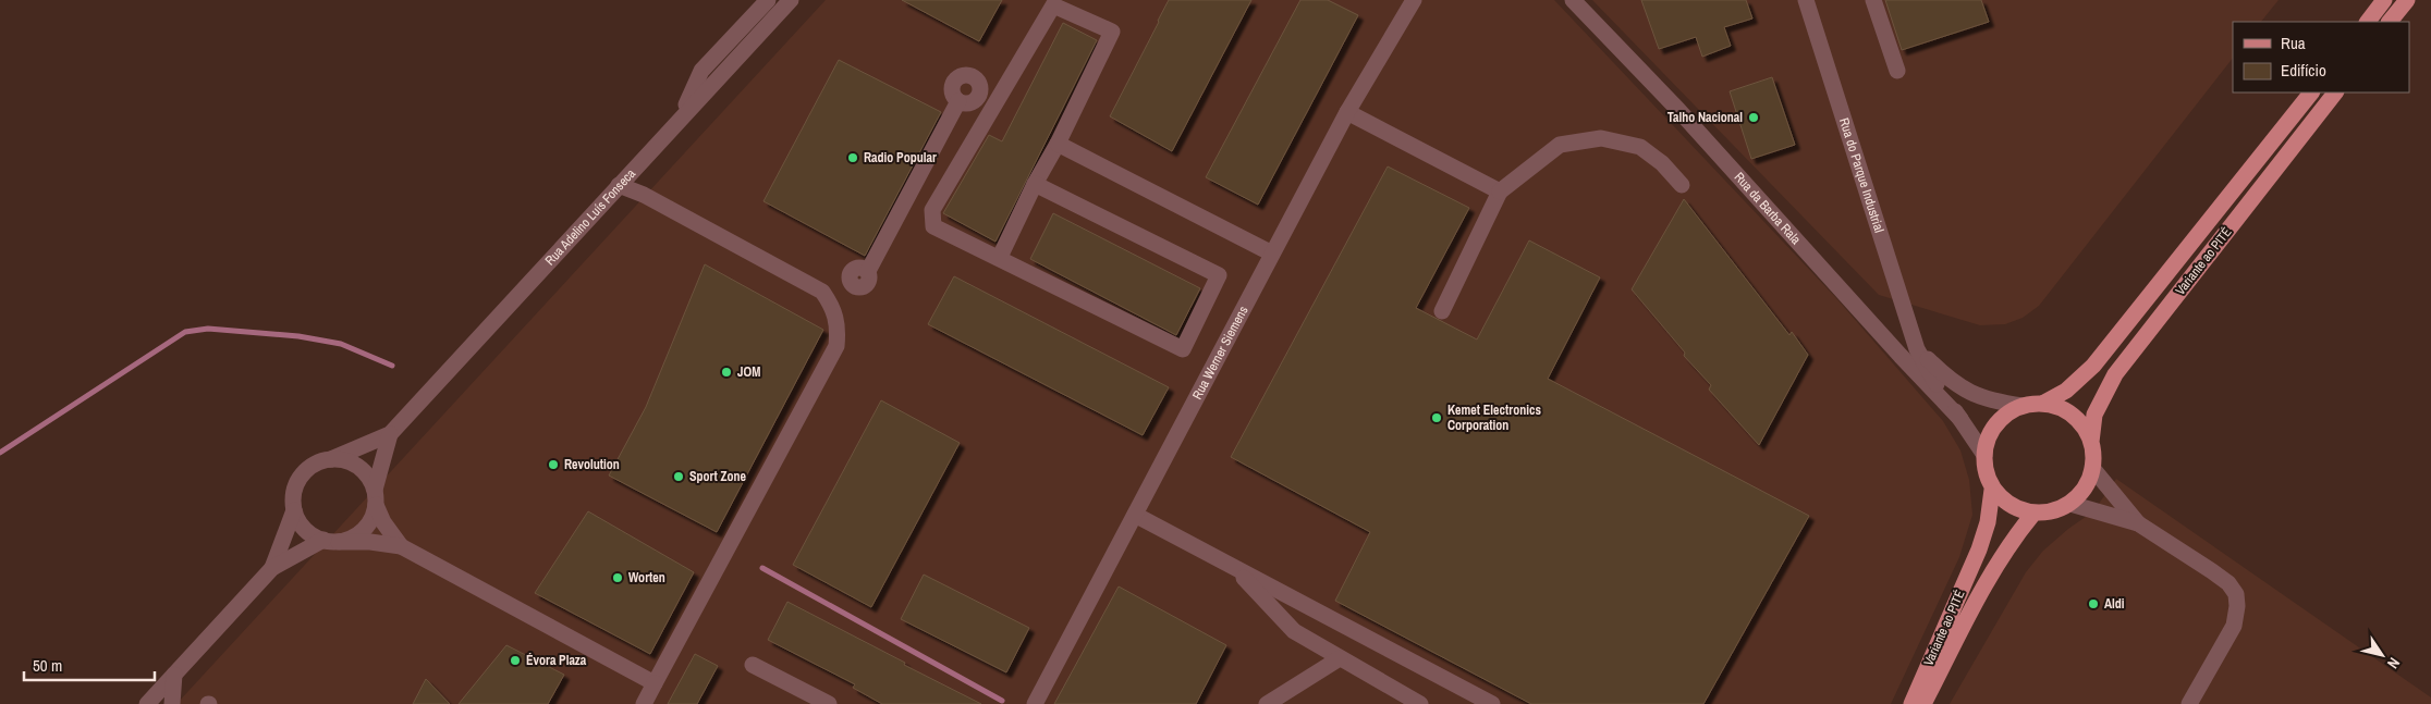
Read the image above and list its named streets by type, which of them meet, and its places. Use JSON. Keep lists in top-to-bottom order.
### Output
{
  "streets": {
    "main road": ["Variante ao PITÉ"],
    "street": [
      "Rua do Parque Industrial",
      "Rua da Barba Rala",
      "Rua Adelino Luís Fonseca",
      "Rua Werner Siemens"
    ]
  },
  "crossings": [
    ["Rua do Parque Industrial", "Rua da Barba Rala"],
    ["Rua da Barba Rala", "Variante ao PITÉ"]
  ],
  "places": [
    "Talho Nacional",
    "Radio Popular",
    "JOM",
    "Kemet Electronics Corporation",
    "Revolution",
    "Sport Zone",
    "Worten",
    "Aldi",
    "Évora Plaza"
  ],
  "legend": ["Rua", "Edifício"],
  "scale_bar": "50 m",
  "north": "bottom right"
}
